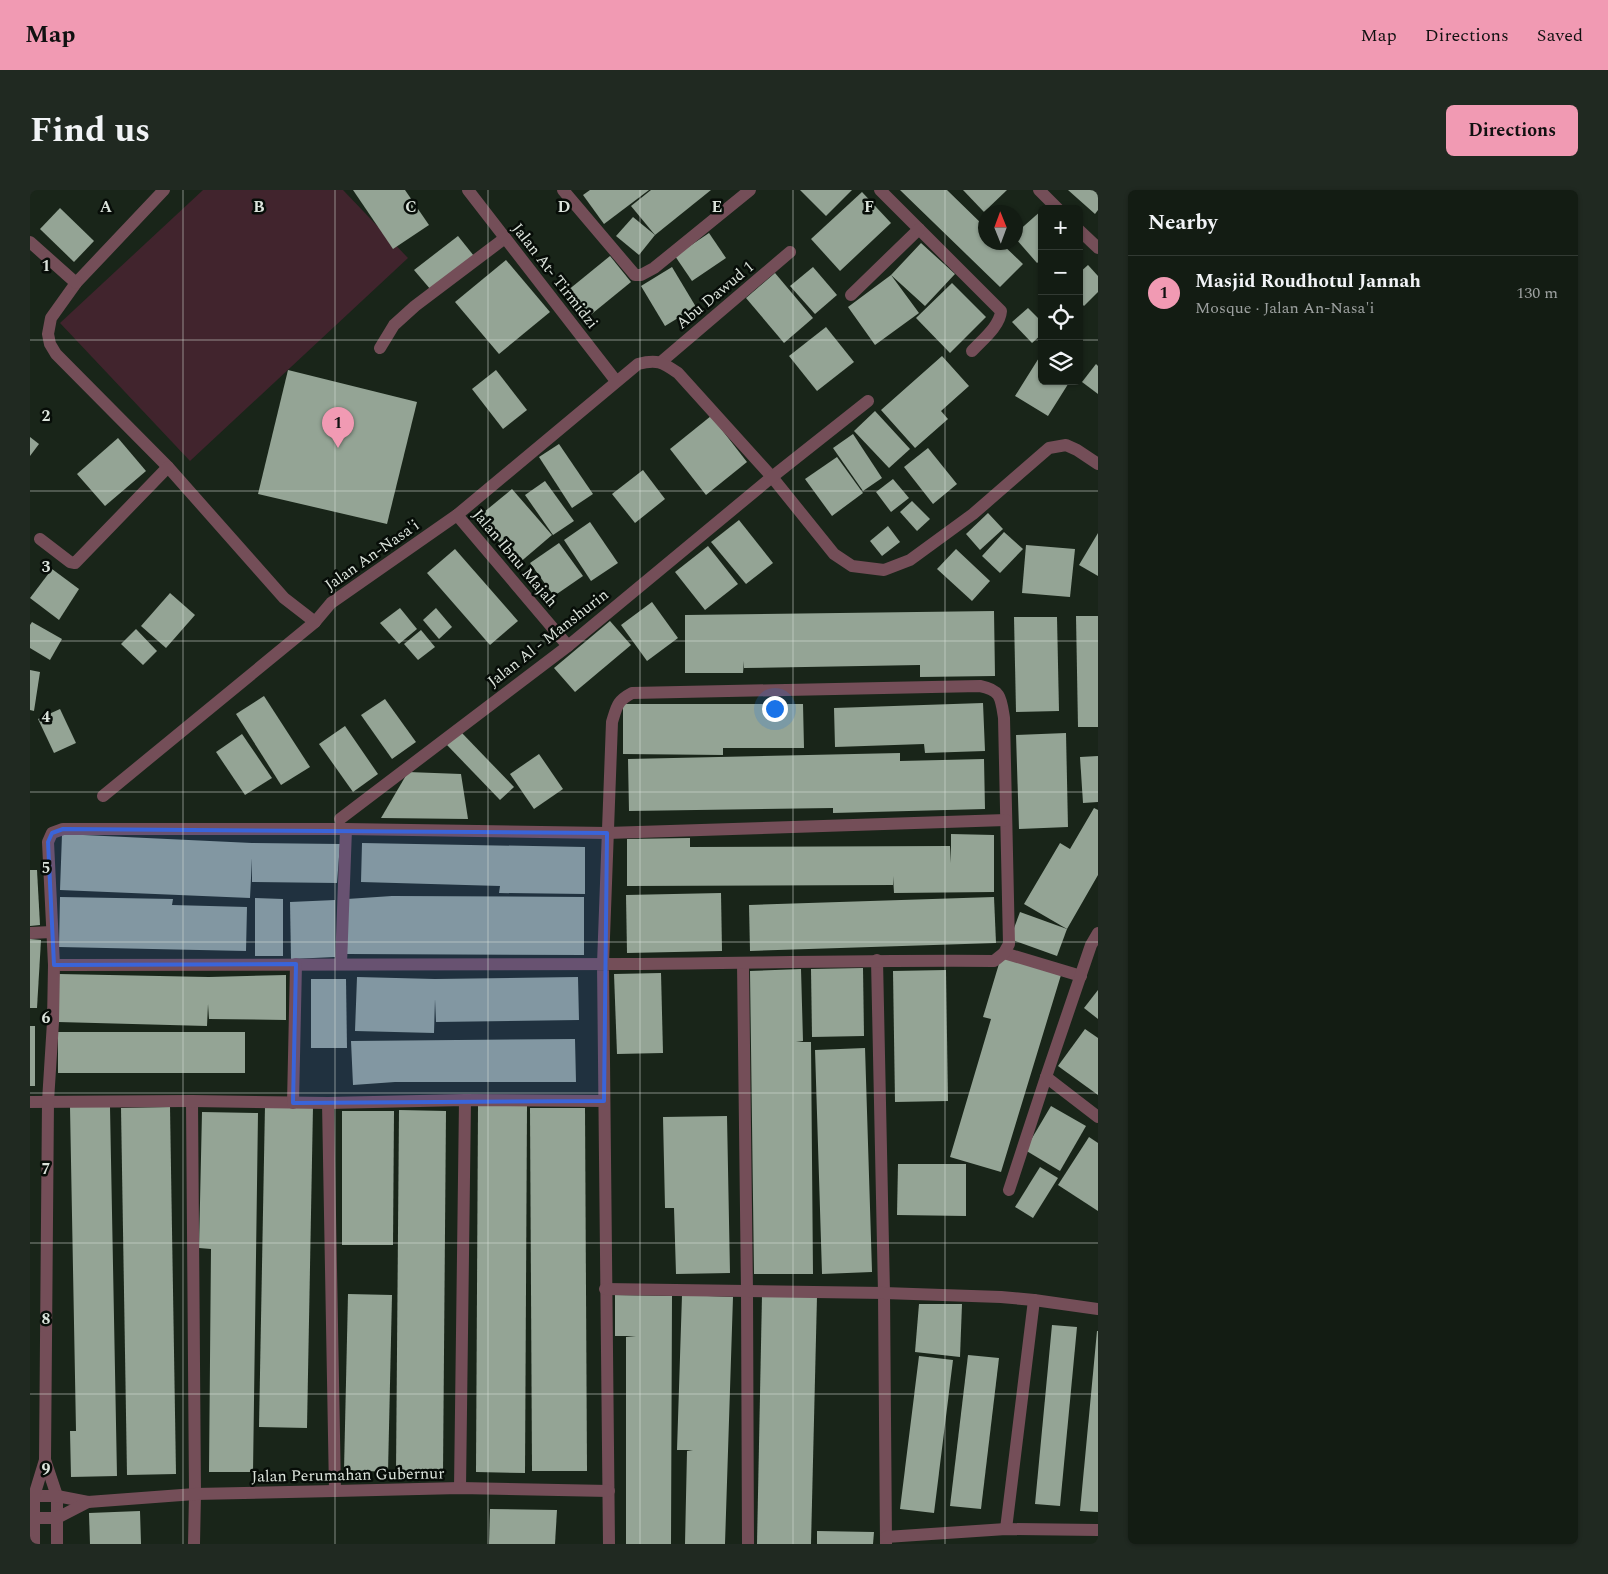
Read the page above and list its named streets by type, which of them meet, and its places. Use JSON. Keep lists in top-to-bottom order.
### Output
{
  "streets": {
    "street": [
      "Jalan At- Tirmidzi",
      "Abu Dawud 1",
      "Jalan An-Nasa'i",
      "Jalan Ibnu Majah",
      "Jalan Al - Manshurin",
      "Jalan Perumahan Gubernur"
    ]
  },
  "crossings": [
    ["Jalan At- Tirmidzi", "Jalan An-Nasa'i"],
    ["Abu Dawud 1", "Jalan An-Nasa'i"],
    ["Jalan An-Nasa'i", "Jalan Ibnu Majah"],
    ["Jalan Ibnu Majah", "Jalan Al - Manshurin"]
  ],
  "north": "top",
  "page": {
    "header": "Map",
    "nav": ["Map", "Directions", "Saved"],
    "title": "Find us",
    "buttons": "Directions",
    "heading": "Nearby",
    "map_buttons": ["+", "−"],
    "list": [
      {
        "mark": "1",
        "name": "Masjid Roudhotul Jannah",
        "note": "Mosque · Jalan An-Nasa'i",
        "value": "130 m"
      }
    ],
    "pins": "1"
  },
  "grid": {
    "columns": [
      "A",
      "B",
      "C",
      "D",
      "E",
      "F"
    ],
    "rows": [
      "1",
      "2",
      "3",
      "4",
      "5",
      "6",
      "7",
      "8",
      "9"
    ]
  }
}
